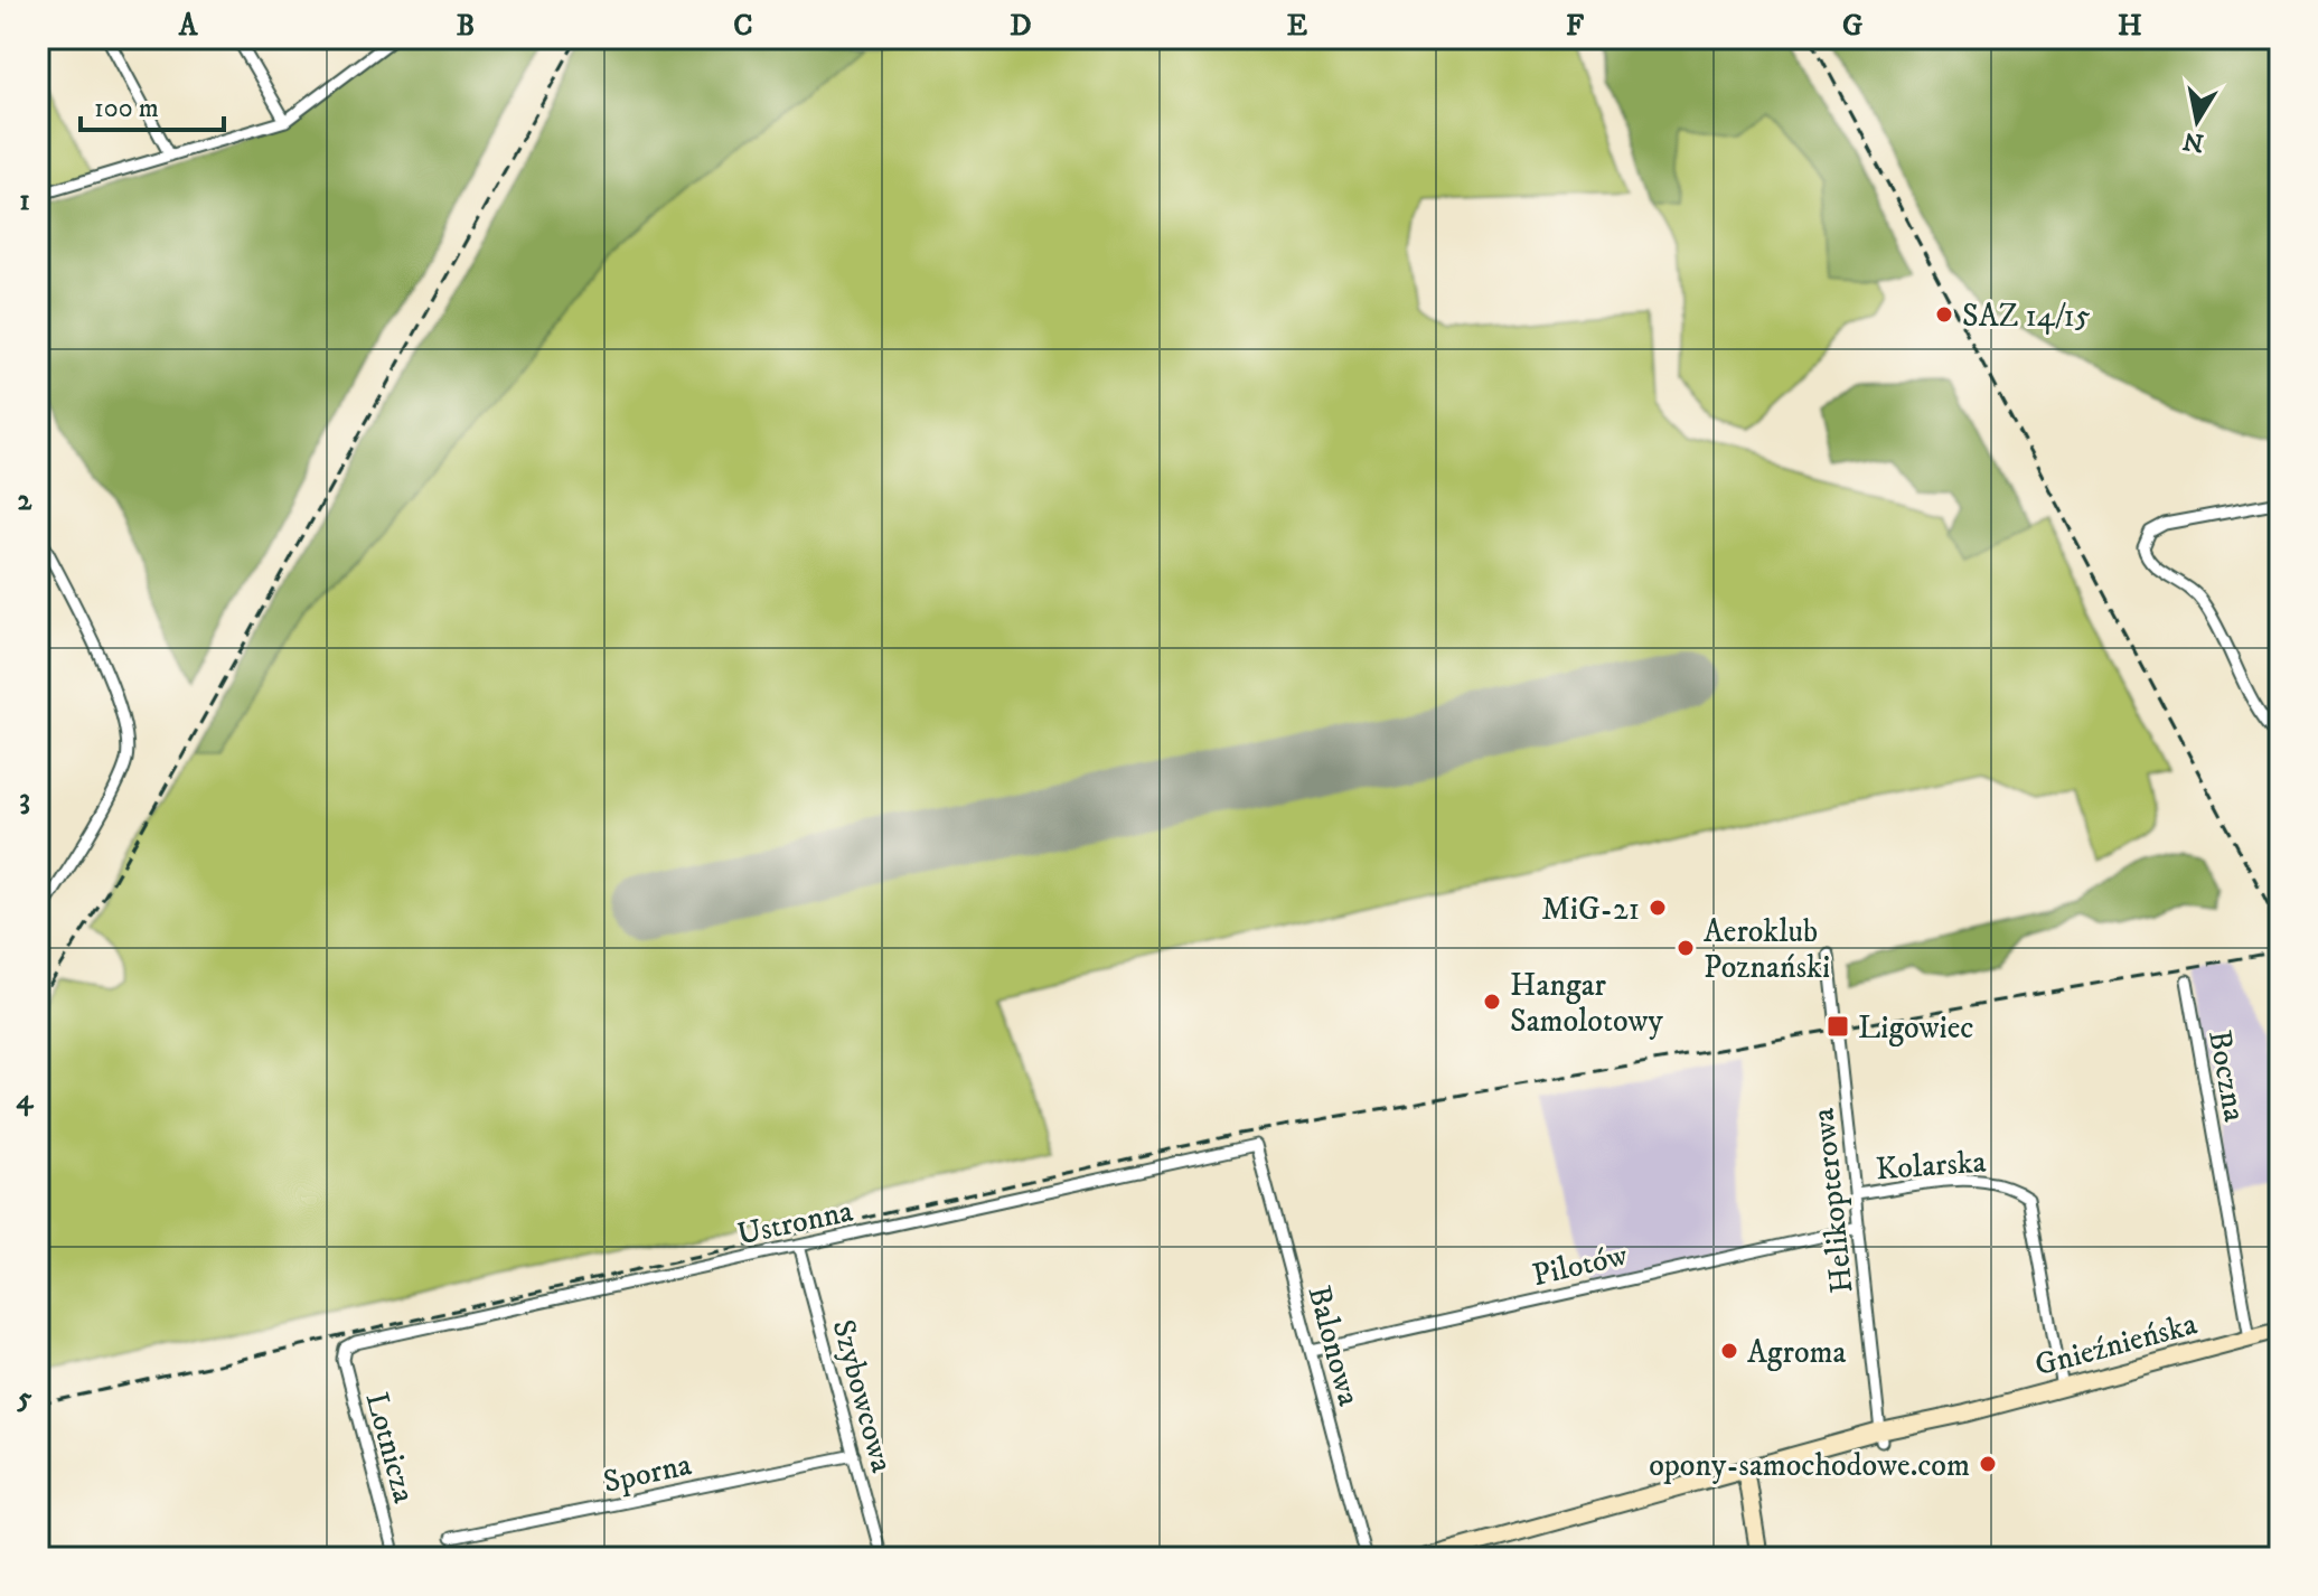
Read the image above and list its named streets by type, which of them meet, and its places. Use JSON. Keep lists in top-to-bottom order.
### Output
{
  "streets": {
    "main road": ["Gnieźnieńska"],
    "street": [
      "Boczna",
      "Kolarska",
      "Helikopterowa",
      "Ustronna",
      "Pilotów",
      "Balonowa",
      "Szybowcowa",
      "Lotnicza",
      "Sporna"
    ]
  },
  "crossings": [
    ["Boczna", "Gnieźnieńska"],
    ["Kolarska", "Helikopterowa"],
    ["Kolarska", "Gnieźnieńska"],
    ["Helikopterowa", "Pilotów"],
    ["Helikopterowa", "Gnieźnieńska"],
    ["Ustronna", "Balonowa"],
    ["Ustronna", "Szybowcowa"],
    ["Ustronna", "Lotnicza"],
    ["Pilotów", "Balonowa"],
    ["Szybowcowa", "Sporna"]
  ],
  "places": {
    "other": [
      "SAZ 14/15",
      "MiG-21",
      "Aeroklub Poznański",
      "Hangar Samolotowy",
      "Agroma",
      "opony-samochodowe.com"
    ],
    "transit": ["Ligowiec"]
  },
  "scale_bar": "100 m",
  "north": "bottom",
  "grid": {
    "columns": [
      "A",
      "B",
      "C",
      "D",
      "E",
      "F",
      "G",
      "H"
    ],
    "rows": [
      "1",
      "2",
      "3",
      "4",
      "5"
    ]
  }
}
